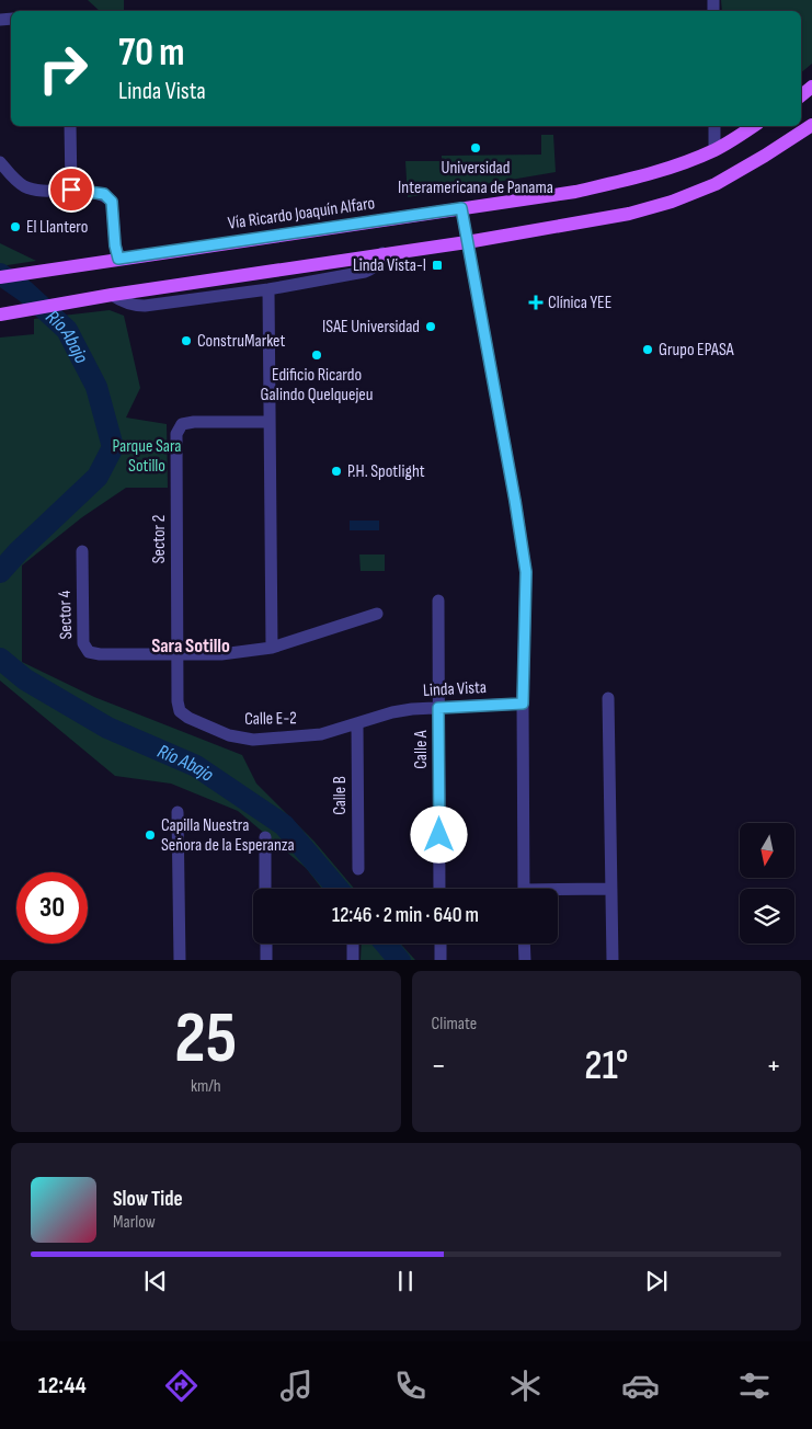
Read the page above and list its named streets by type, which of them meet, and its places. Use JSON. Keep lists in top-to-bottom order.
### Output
{
  "streets": {
    "main road": ["Vía Ricardo Joaquín Alfaro"],
    "street": [
      "Sector 2",
      "Sector 4",
      "Linda Vista",
      "Calle E-2",
      "Calle A",
      "Calle B"
    ]
  },
  "crossings": [
    ["Sector 2", "Sector 4"],
    ["Sector 2", "Calle E-2"],
    ["Sector 4", "Calle E-2"],
    ["Linda Vista", "Calle E-2"],
    ["Linda Vista", "Calle A"],
    ["Linda Vista", "Calle B"],
    ["Calle E-2", "Calle B"]
  ],
  "districts": ["Sara Sotillo"],
  "water": ["Río Abajo"],
  "parks": ["Parque Sara Sotillo"],
  "places": {
    "other": [
      "Universidad Interamericana de Panama",
      "El Llantero",
      "ISAE Universidad",
      "ConstruMarket",
      "Grupo EPASA",
      "Edificio Ricardo Galindo Quelquejeu",
      "P.H. Spotlight",
      "Capilla Nuestra Señora de la Esperanza"
    ],
    "transit": ["Linda Vista-I"],
    "health": ["Clínica YEE"]
  },
  "north": "bottom",
  "page": {
    "turn": ["70 m", "Linda Vista"],
    "limit": "30",
    "trip": "12:46 · 2 min · 640 m",
    "tile": [
      ["25", "km/h"],
      "Climate"
    ],
    "heat": ["−", "21°", "+"],
    "song": ["Slow Tide", "Marlow"],
    "tabs": "12:44"
  }
}
